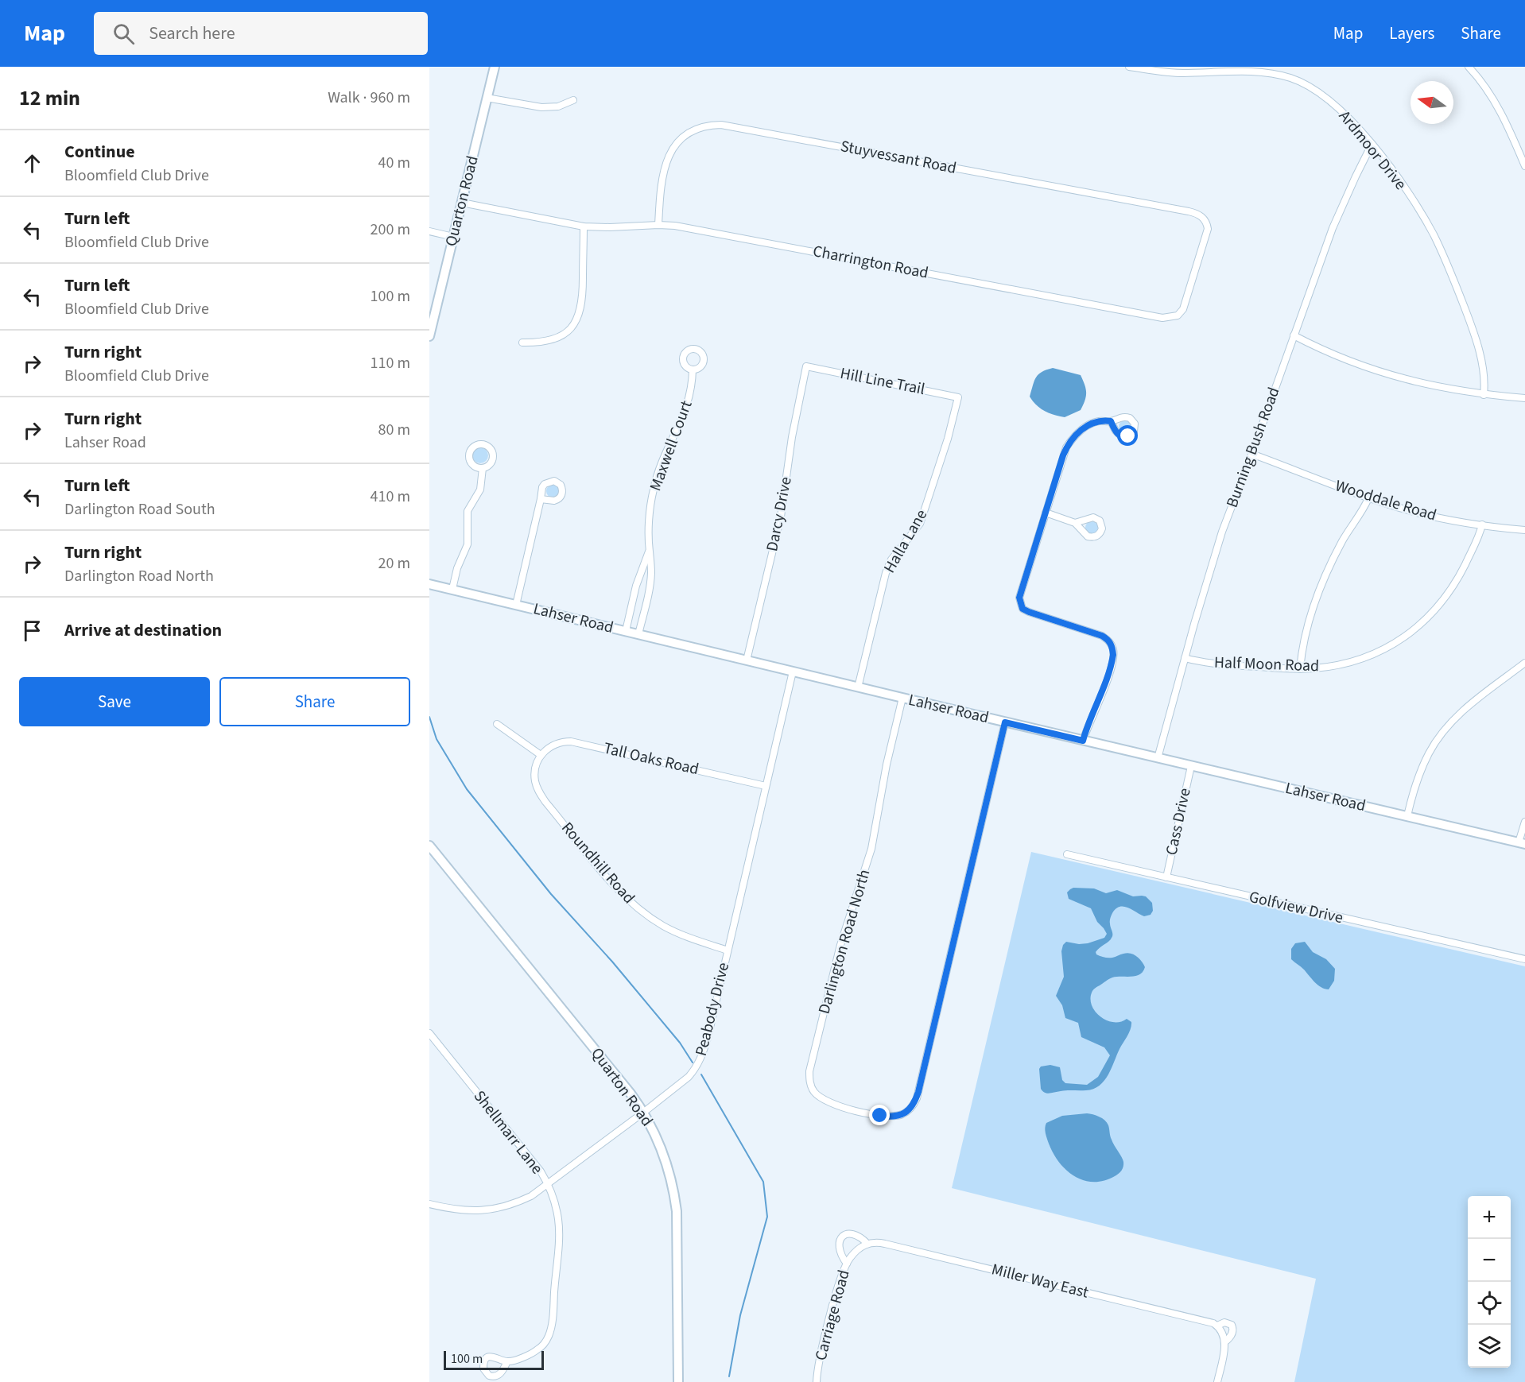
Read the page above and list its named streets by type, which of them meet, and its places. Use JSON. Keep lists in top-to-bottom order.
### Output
{
  "streets": {
    "street": [
      "Ardmoor Drive",
      "Stuyvessant Road",
      "Quarton Road",
      "Charrington Road",
      "Hill Line Trail",
      "Maxwell Court",
      "Burning Bush Road",
      "Wooddale Road",
      "Darcy Drive",
      "Halla Lane",
      "Lahser Road",
      "Half Moon Road",
      "Tall Oaks Road",
      "Cass Drive",
      "Roundhill Road",
      "Golfview Drive",
      "Darlington Road North",
      "Peabody Drive",
      "Shellmarr Lane",
      "Miller Way East",
      "Carriage Road"
    ]
  },
  "crossings": [
    ["Ardmoor Drive", "Burning Bush Road"],
    ["Stuyvessant Road", "Charrington Road"],
    ["Quarton Road", "Charrington Road"],
    ["Quarton Road", "Peabody Drive"],
    ["Hill Line Trail", "Darcy Drive"],
    ["Hill Line Trail", "Halla Lane"],
    ["Maxwell Court", "Lahser Road"],
    ["Burning Bush Road", "Wooddale Road"],
    ["Burning Bush Road", "Lahser Road"],
    ["Burning Bush Road", "Half Moon Road"],
    ["Wooddale Road", "Half Moon Road"],
    ["Darcy Drive", "Lahser Road"],
    ["Halla Lane", "Lahser Road"],
    ["Lahser Road", "Cass Drive"],
    ["Lahser Road", "Darlington Road North"],
    ["Lahser Road", "Peabody Drive"],
    ["Tall Oaks Road", "Roundhill Road"],
    ["Tall Oaks Road", "Peabody Drive"],
    ["Cass Drive", "Golfview Drive"],
    ["Roundhill Road", "Peabody Drive"],
    ["Peabody Drive", "Shellmarr Lane"],
    ["Miller Way East", "Carriage Road"]
  ],
  "scale_bar": "100 m",
  "north": "left",
  "page": {
    "header": "Map",
    "search": "Search here",
    "nav": ["Map", "Layers", "Share"],
    "heading": ["12 min", "Walk · 960 m"],
    "list": [
      ["Continue", "Bloomfield Club Drive", "40 m"],
      ["Turn left", "Bloomfield Club Drive", "200 m"],
      ["Turn left", "Bloomfield Club Drive", "100 m"],
      ["Turn right", "Bloomfield Club Drive", "110 m"],
      ["Turn right", "Lahser Road", "80 m"],
      ["Turn left", "Darlington Road South", "410 m"],
      ["Turn right", "Darlington Road North", "20 m"],
      "Arrive at destination"
    ],
    "buttons": ["Save", "Share"],
    "map_buttons": ["+", "−"],
    "scale": "100 m"
  }
}
